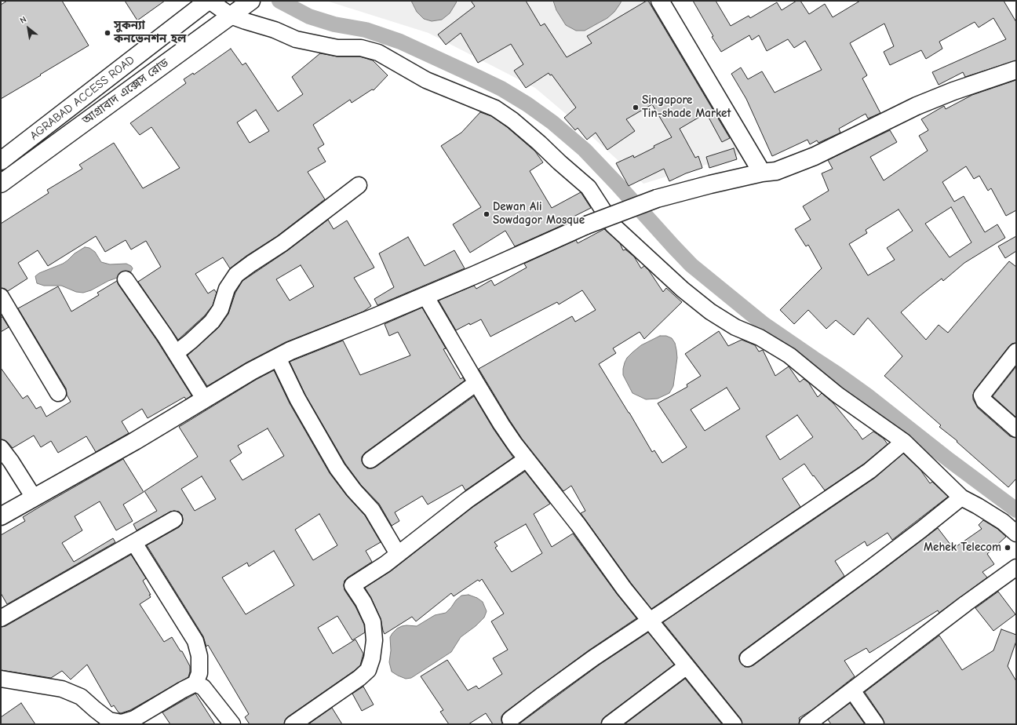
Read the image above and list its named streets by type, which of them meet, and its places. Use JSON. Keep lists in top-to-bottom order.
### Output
{
  "streets": {
    "street": ["আগ্রাবাদ এক্সেস রোড", "AGRABAD ACCESS ROAD"]
  },
  "places": [
    "সুকন্যা কনভেনশন হল",
    "Singapore Tin-shade Market",
    "Dewan Ali Sowdagor Mosque",
    "Mehek Telecom"
  ],
  "north": "top left"
}
